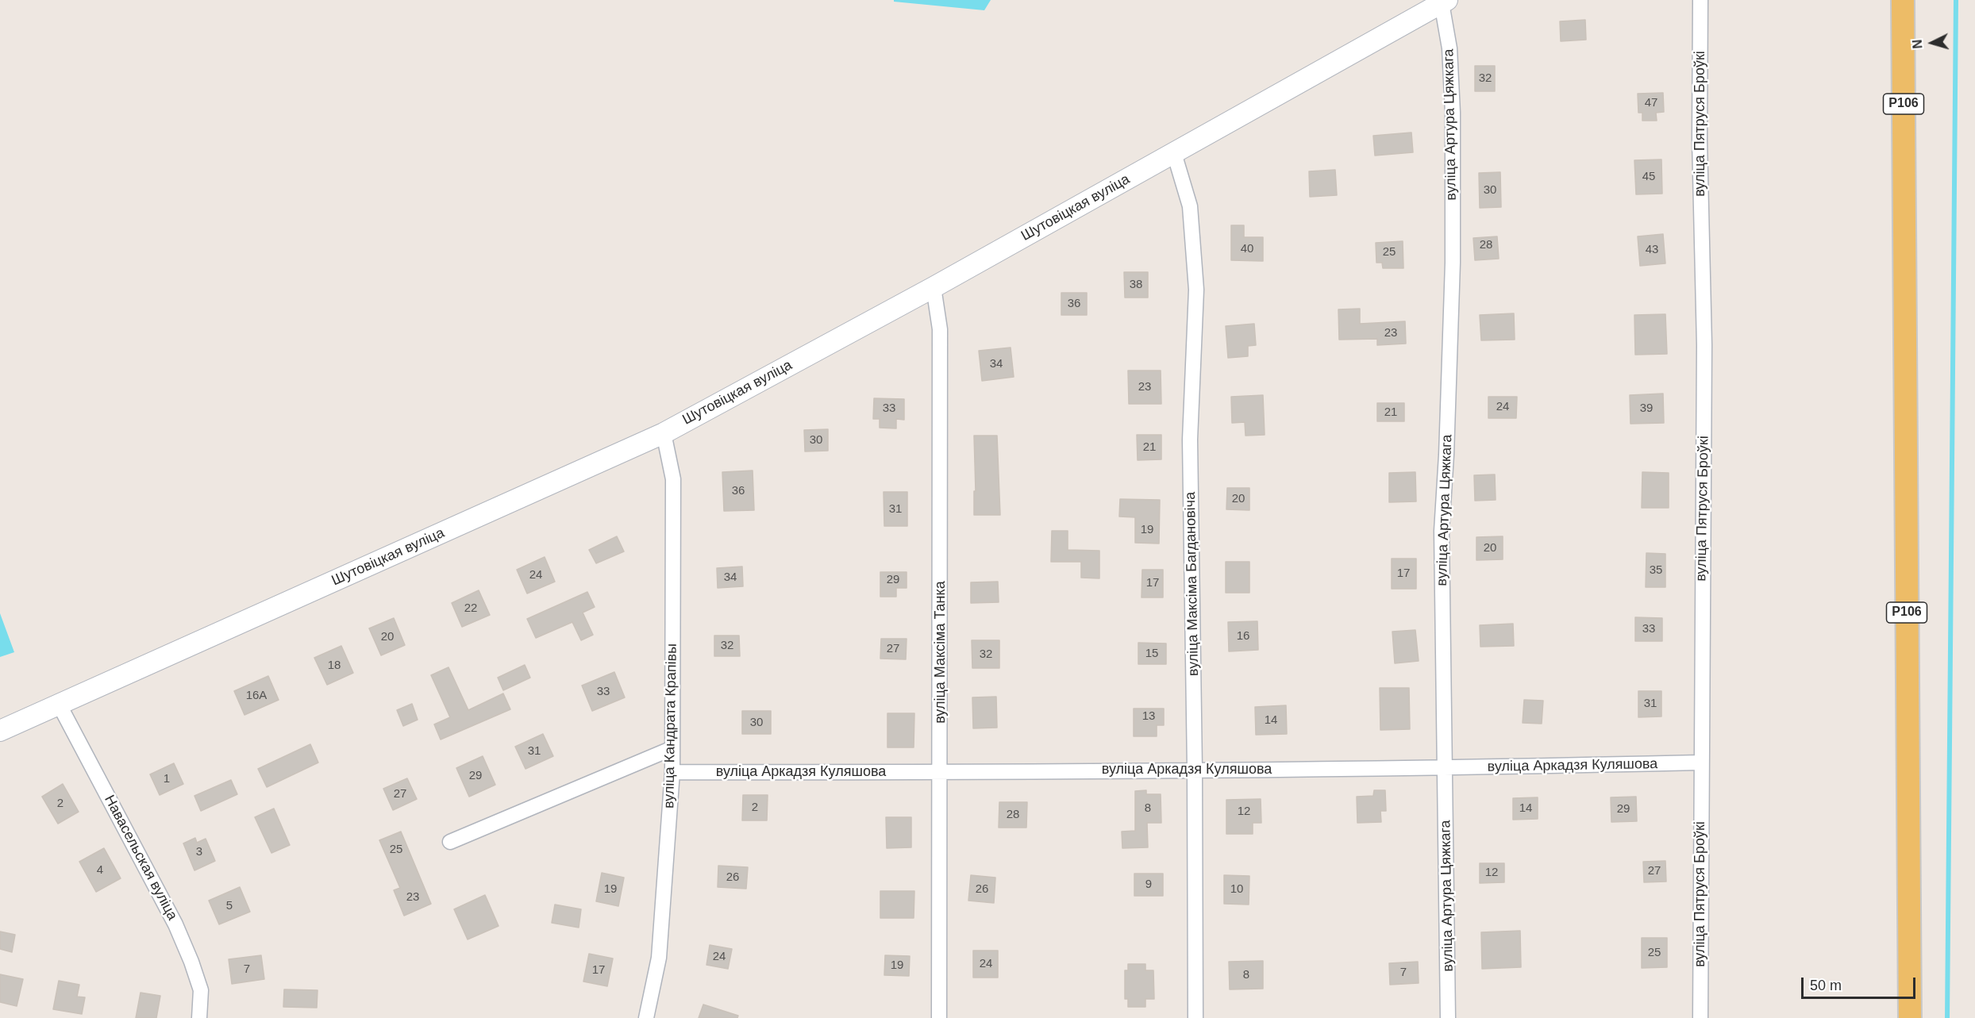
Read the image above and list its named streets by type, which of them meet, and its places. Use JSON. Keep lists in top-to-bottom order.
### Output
{
  "streets": {
    "main road": ["Р106", "Шутовіцкая вуліца"],
    "street": [
      "вуліца Пятруся Броўкі",
      "вуліца Артура Цяжкага",
      "вуліца Максіма Багдановіча",
      "вуліца Максіма Танка",
      "вуліца Кандрата Крапівы",
      "вуліца Аркадзя Куляшова",
      "Навасельская вуліца"
    ]
  },
  "crossings": [
    ["вуліца Пятруся Броўкі", "вуліца Аркадзя Куляшова"],
    ["вуліца Артура Цяжкага", "Шутовіцкая вуліца"],
    ["вуліца Артура Цяжкага", "вуліца Аркадзя Куляшова"],
    ["Шутовіцкая вуліца", "вуліца Максіма Багдановіча"],
    ["Шутовіцкая вуліца", "вуліца Максіма Танка"],
    ["Шутовіцкая вуліца", "вуліца Кандрата Крапівы"],
    ["Шутовіцкая вуліца", "Навасельская вуліца"],
    ["вуліца Максіма Багдановіча", "вуліца Аркадзя Куляшова"],
    ["вуліца Максіма Танка", "вуліца Аркадзя Куляшова"],
    ["вуліца Кандрата Крапівы", "вуліца Аркадзя Куляшова"]
  ],
  "house_numbers": [
    "32",
    "47",
    "45",
    "30",
    "28",
    "40",
    "43",
    "25",
    "38",
    "36",
    "23",
    "34",
    "23",
    "24",
    "33",
    "39",
    "21",
    "30",
    "21",
    "36",
    "20",
    "31",
    "19",
    "20",
    "35",
    "17",
    "24",
    "34",
    "29",
    "17",
    "22",
    "33",
    "16",
    "20",
    "32",
    "27",
    "15",
    "32",
    "18",
    "33",
    "16А",
    "31",
    "13",
    "14",
    "30",
    "31",
    "29",
    "1",
    "27",
    "2",
    "2",
    "8",
    "14",
    "29",
    "12",
    "28",
    "25",
    "3",
    "4",
    "27",
    "12",
    "26",
    "9",
    "19",
    "26",
    "10",
    "23",
    "5",
    "25",
    "24",
    "24",
    "19",
    "7",
    "17",
    "7",
    "8"
  ],
  "scale_bar": "50 m",
  "north": "left"
}
